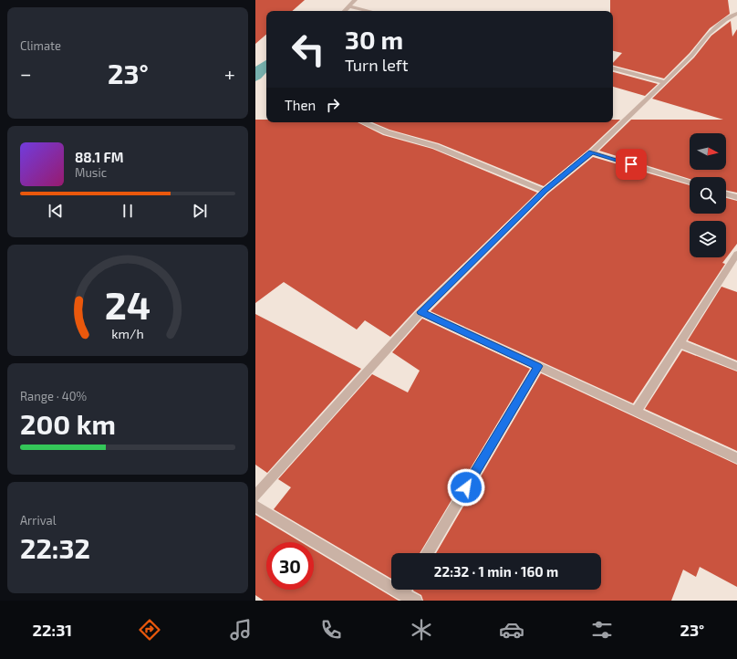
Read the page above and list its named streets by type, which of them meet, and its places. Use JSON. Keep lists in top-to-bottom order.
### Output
{
  "north": "right",
  "page": {
    "tile": [
      "Climate",
      ["Range · 40%", "200 km"],
      ["Arrival", "22:32"]
    ],
    "turn": ["30 m", "Turn left"],
    "heat": ["−", "23°", "+"],
    "then": "Then",
    "song": ["88.1 FM", "Music"],
    "limit": "30",
    "trip": "22:32 · 1 min · 160 m",
    "tabs": ["22:31", "23°"],
    "gauge": ["24", "km/h"]
  }
}
